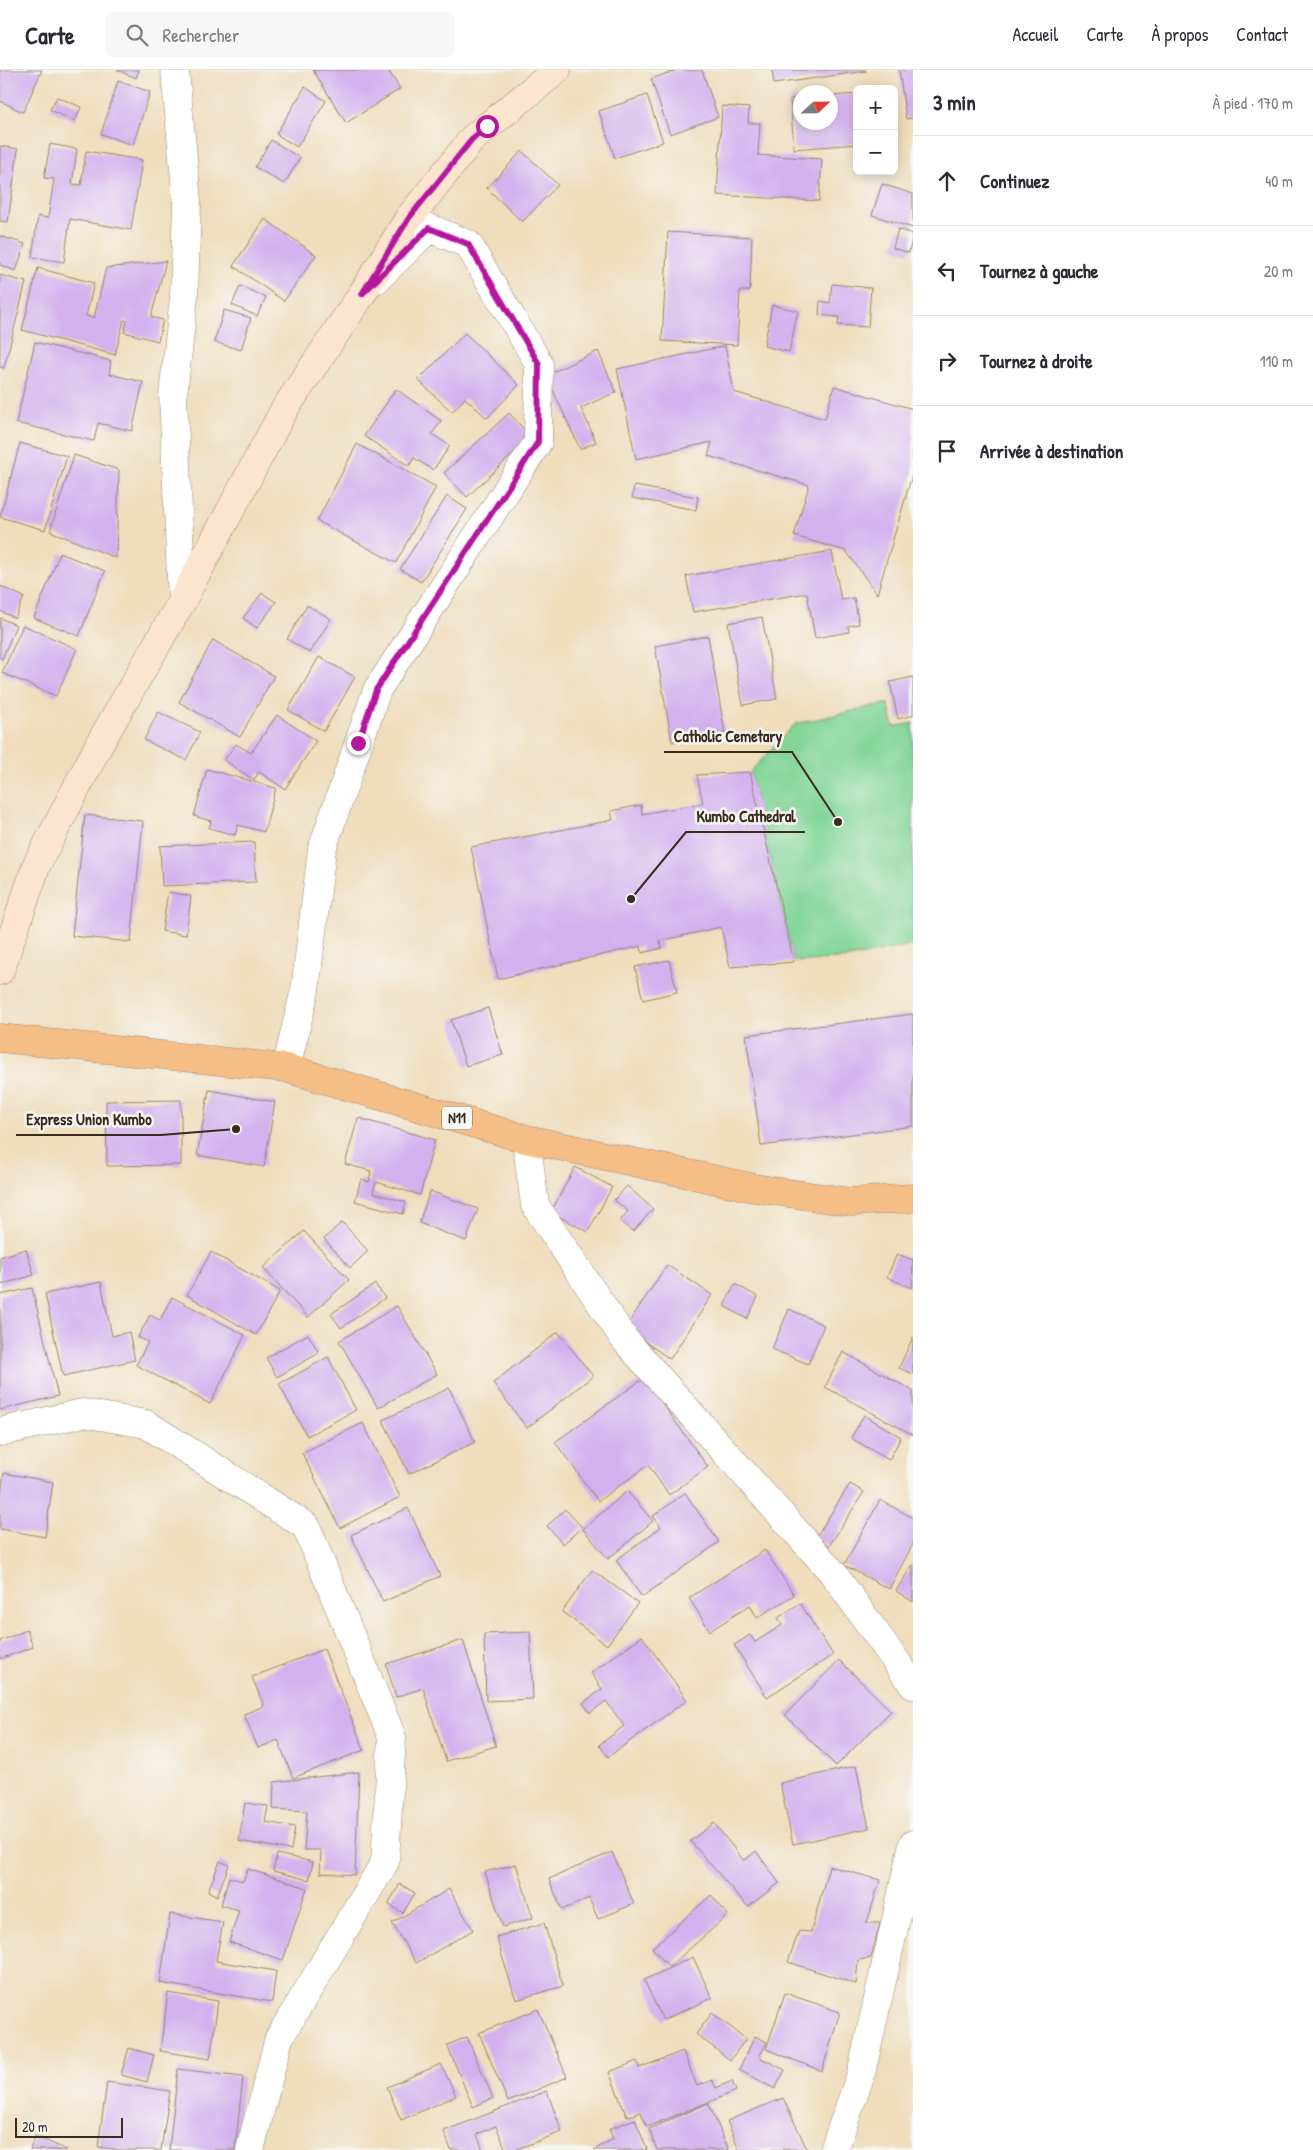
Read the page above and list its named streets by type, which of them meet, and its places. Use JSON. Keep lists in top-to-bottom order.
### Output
{
  "streets": {
    "highway": ["N11"]
  },
  "places": ["Catholic Cemetary", "Kumbo Cathedral", "Express Union Kumbo"],
  "scale_bar": "20 m",
  "north": "right",
  "page": {
    "header": "Carte",
    "search": "Rechercher",
    "nav": [
      "Accueil",
      "Carte",
      "À propos",
      "Contact"
    ],
    "heading": ["3 min", "À pied · 170 m"],
    "map_buttons": ["+", "−"],
    "list": [
      ["Continuez", "40 m"],
      ["Tournez à gauche", "20 m"],
      ["Tournez à droite", "110 m"],
      "Arrivée à destination"
    ],
    "scale": "20 m"
  }
}
